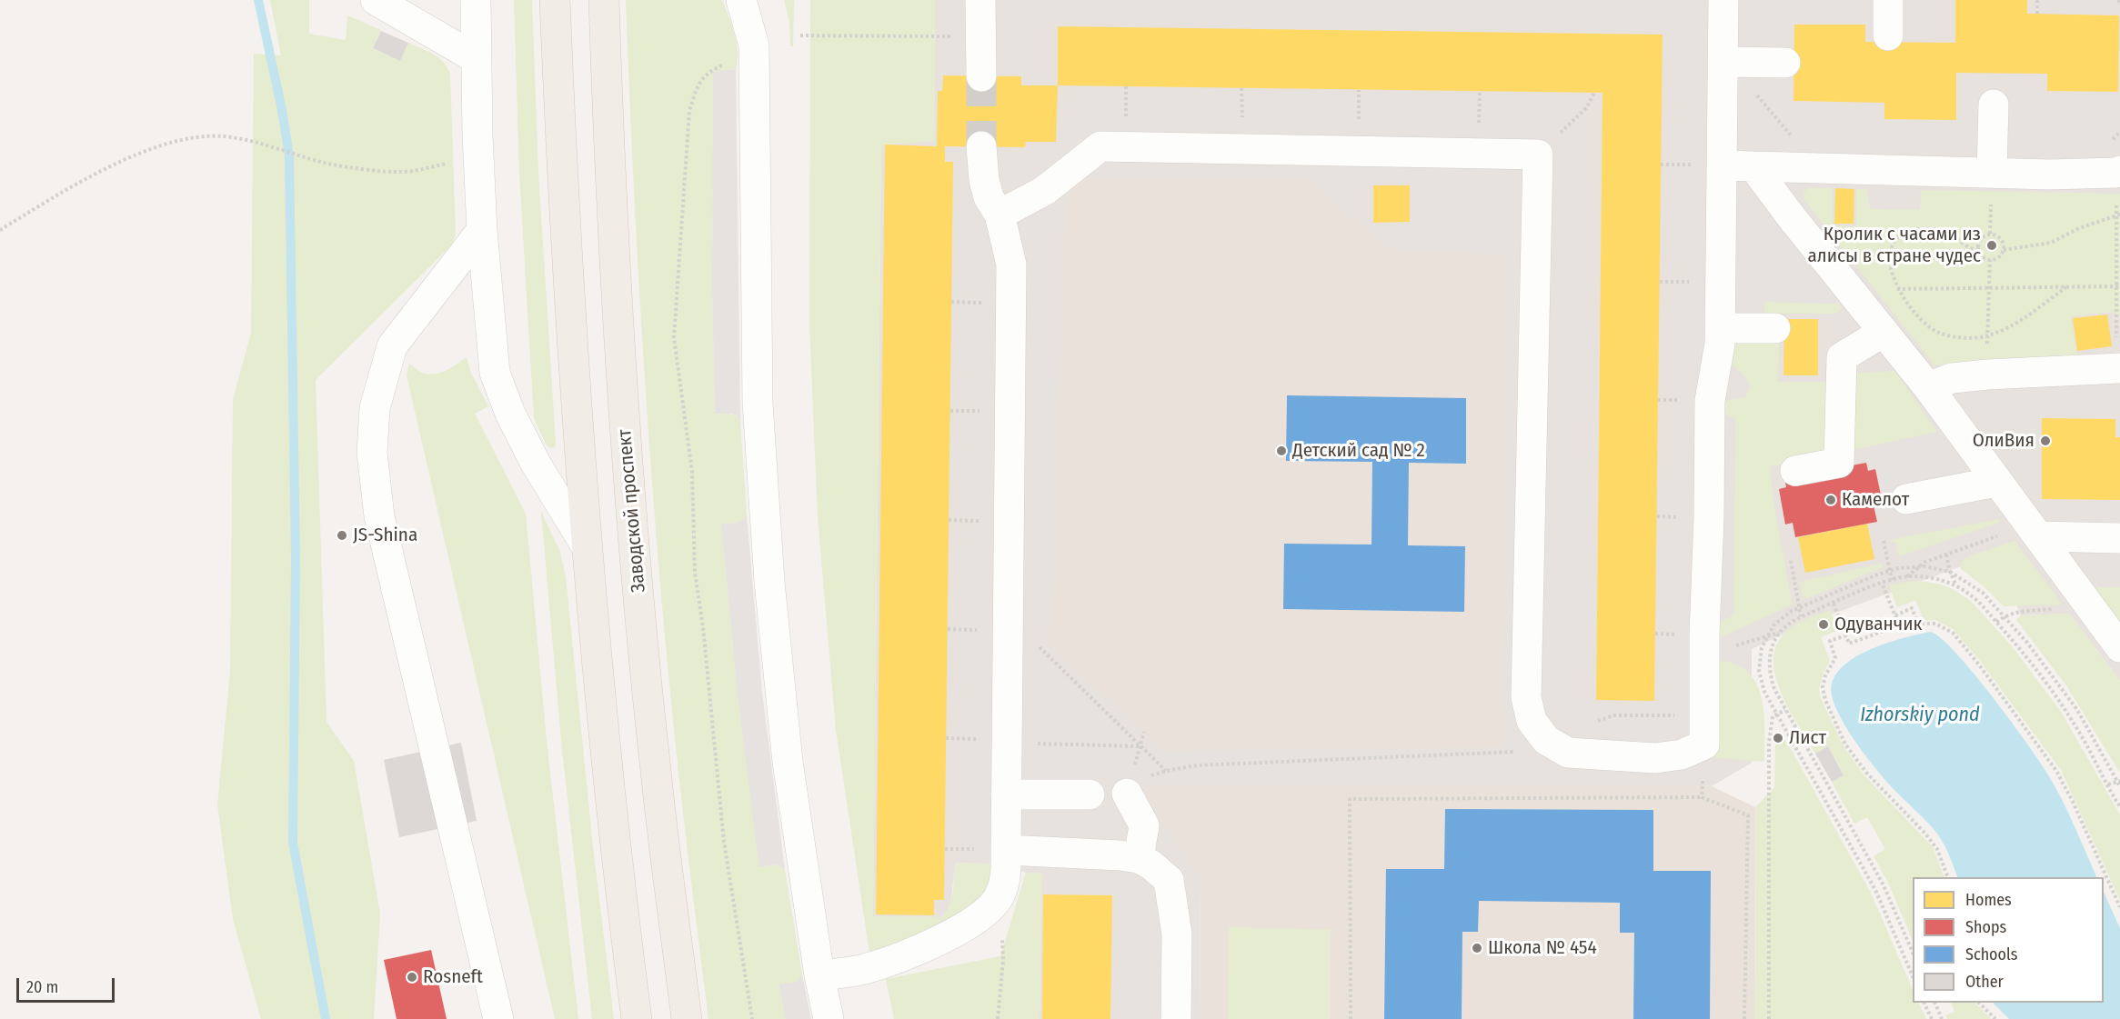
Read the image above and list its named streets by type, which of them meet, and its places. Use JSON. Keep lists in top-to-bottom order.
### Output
{
  "streets": {
    "main road": ["Заводской проспект"]
  },
  "water": ["Izhorskiy pond"],
  "places": [
    "Кролик с часами из алисы в стране чудес",
    "ОлиВия",
    "Детский сад № 2",
    "Камелот",
    "JS-Shina",
    "Одуванчик",
    "Лист",
    "Школа № 454",
    "Rosneft"
  ],
  "legend": [
    "Homes",
    "Shops",
    "Schools",
    "Other"
  ],
  "scale_bar": "20 m"
}
